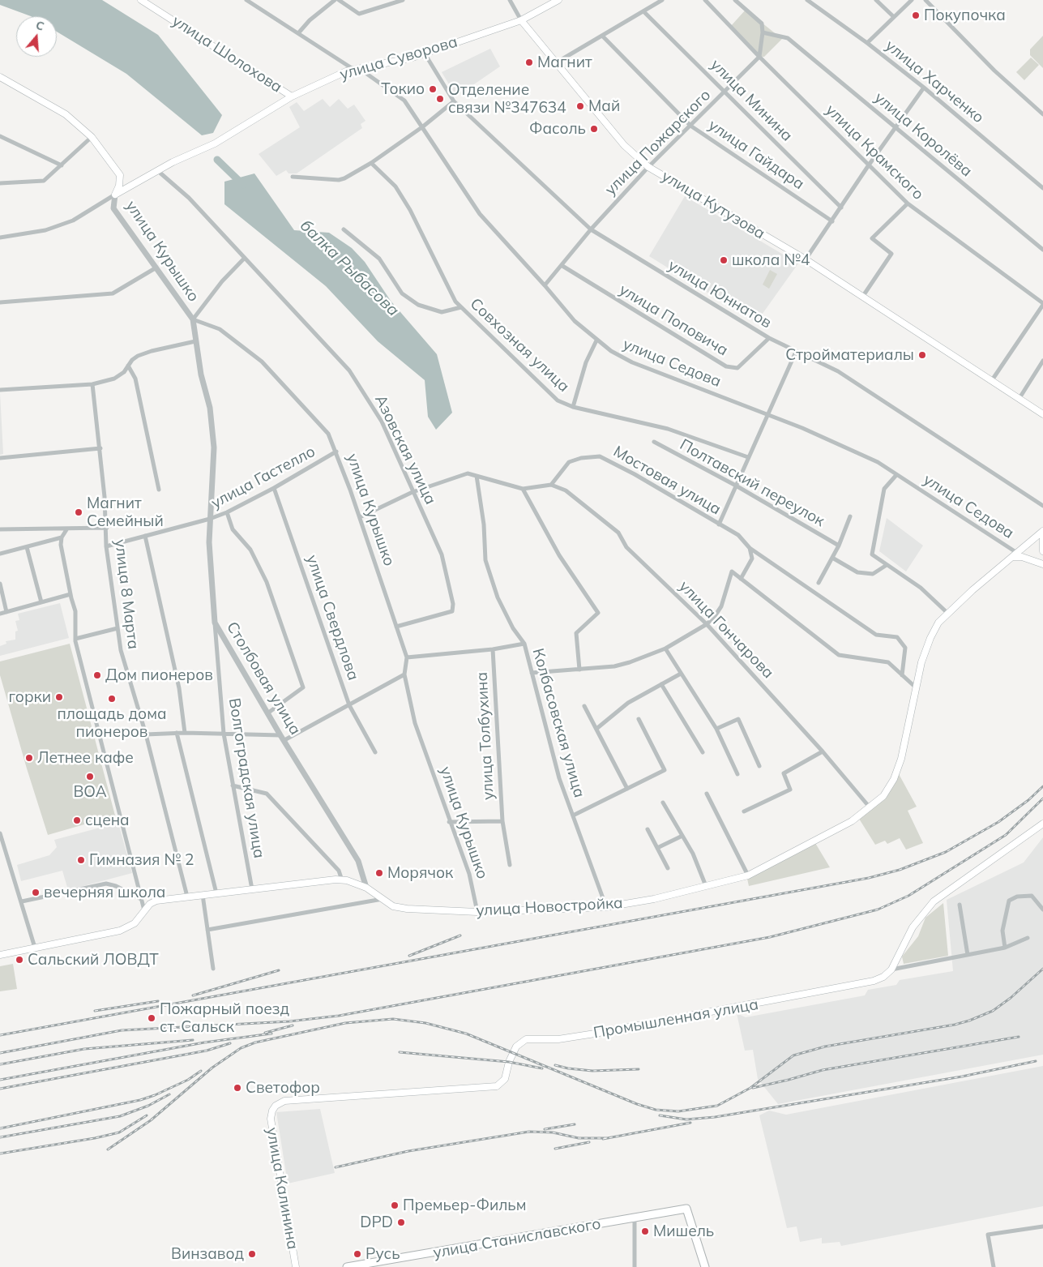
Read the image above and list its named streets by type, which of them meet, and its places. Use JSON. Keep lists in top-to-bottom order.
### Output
{
  "streets": {
    "main road": [
      "улица Шолохова",
      "улица Суворова",
      "улица Кутузова",
      "улица Новостройка",
      "Промышленная улица",
      "улица Калинина",
      "улица Станиславского"
    ],
    "street": [
      "улица Харченко",
      "улица Минина",
      "улица Королёва",
      "улица Пожарского",
      "улица Крамского",
      "улица Гайдара",
      "улица Курышко",
      "улица Юннатов",
      "улица Поповича",
      "Совхозная улица",
      "улица Седова",
      "Азовская улица",
      "улица Гастелло",
      "Мостовая улица",
      "Полтавский переулок",
      "улица 8 Марта",
      "улица Свердлова",
      "улица Гончарова",
      "Столбовая улица",
      "Колбасовская улица",
      "улица Толбухина",
      "Волгоградская улица"
    ]
  },
  "crossings": [
    ["улица Шолохова", "улица Суворова"],
    ["улица Суворова", "улица Кутузова"],
    ["улица Суворова", "улица Курышко"],
    ["улица Суворова", "улица Юннатов"],
    ["улица Суворова", "улица Седова"],
    ["улица Суворова", "Азовская улица"],
    ["улица Минина", "улица Пожарского"],
    ["улица Пожарского", "улица Крамского"],
    ["улица Пожарского", "улица Гайдара"],
    ["улица Пожарского", "улица Кутузова"],
    ["улица Пожарского", "улица Юннатов"],
    ["улица Пожарского", "улица Поповича"],
    ["улица Пожарского", "улица Седова"],
    ["улица Курышко", "Азовская улица"],
    ["улица Курышко", "улица Гастелло"],
    ["улица Курышко", "Столбовая улица"],
    ["улица Курышко", "улица Толбухина"],
    ["улица Курышко", "улица Новостройка"],
    ["улица Юннатов", "улица Поповича"],
    ["улица Седова", "улица Новостройка"],
    ["улица Гастелло", "улица 8 Марта"],
    ["улица Гастелло", "улица Свердлова"],
    ["улица Гастелло", "Столбовая улица"],
    ["Мостовая улица", "улица Гончарова"],
    ["улица 8 Марта", "улица Новостройка"],
    ["улица Гончарова", "улица Новостройка"],
    ["Столбовая улица", "Волгоградская улица"],
    ["Столбовая улица", "улица Новостройка"],
    ["Колбасовская улица", "улица Новостройка"],
    ["Волгоградская улица", "улица Новостройка"],
    ["Промышленная улица", "улица Калинина"]
  ],
  "water": ["балка Рыбасова"],
  "places": [
    "Покупочка",
    "Магнит",
    "Токио",
    "Отделение связи №347634",
    "Май",
    "Фасоль",
    "школа №4",
    "Стройматериалы",
    "Магнит Семейный",
    "Дом пионеров",
    "горки",
    "площадь дома пионеров",
    "Летнее кафе",
    "ВОА",
    "сцена",
    "Гимназия № 2",
    "Морячок",
    "вечерняя школа",
    "Сальский ЛОВДТ",
    "Пожарный поезд ст. Сальск",
    "Светофор",
    "Премьер-Фильм",
    "DPD",
    "Мишель",
    "Винзавод",
    "Русь"
  ],
  "north": "top"
}
